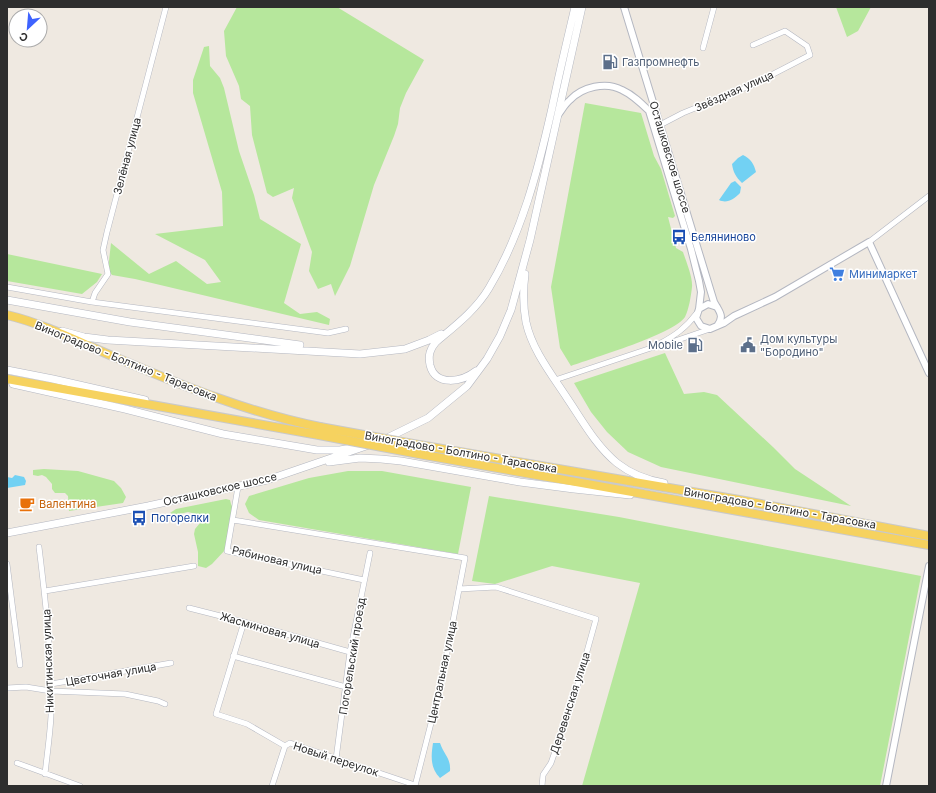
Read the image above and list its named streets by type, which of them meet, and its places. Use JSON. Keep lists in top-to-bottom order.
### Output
{
  "streets": {
    "main road": ["Осташковское шоссе", "Виноградово - Болтино - Тарасовка"],
    "street": [
      "Звёздная улица",
      "Зелёная улица",
      "Рябиновая улица",
      "Жасминовая улица",
      "Погорельский проезд",
      "Никитинская улица",
      "Центральная улица",
      "Цветочная улица",
      "Деревенская улица",
      "Новый переулок"
    ]
  },
  "crossings": [
    ["Звёздная улица", "Осташковское шоссе"],
    ["Осташковское шоссе", "Рябиновая улица"],
    ["Рябиновая улица", "Погорельский проезд"],
    ["Рябиновая улица", "Центральная улица"],
    ["Жасминовая улица", "Погорельский проезд"],
    ["Жасминовая улица", "Новый переулок"],
    ["Погорельский проезд", "Новый переулок"],
    ["Никитинская улица", "Цветочная улица"],
    ["Центральная улица", "Деревенская улица"],
    ["Центральная улица", "Новый переулок"]
  ],
  "places": {
    "fuel station": ["Газпромнефть", "Mobile"],
    "bus stop": ["Беляниново", "Погорелки"],
    "supermarket": ["Минимаркет"],
    "public building": ["Дом культуры \"Бородино\""],
    "cafe": ["Валентина"]
  },
  "north": "bottom left"
}
